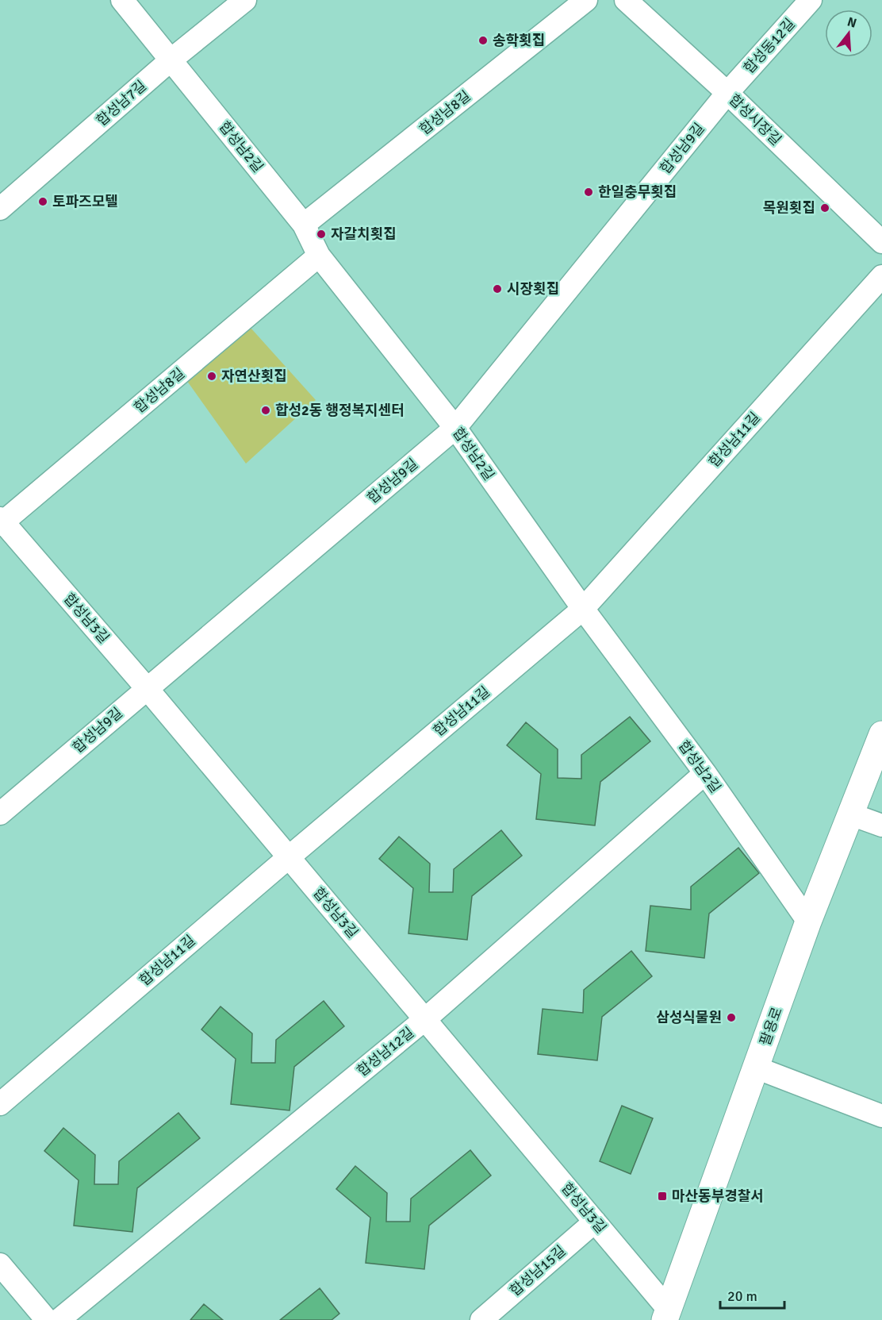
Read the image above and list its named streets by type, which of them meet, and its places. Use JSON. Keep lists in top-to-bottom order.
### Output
{
  "streets": {
    "main road": ["팔용로"],
    "street": [
      "합성동12길",
      "합성남7길",
      "합성남8길",
      "합성시장길",
      "합성남2길",
      "합성남9길",
      "합성남11길",
      "합성남3길",
      "합성남12길",
      "합성남15길"
    ]
  },
  "crossings": [
    ["합성동12길", "합성시장길"],
    ["합성동12길", "합성남9길"],
    ["합성남7길", "합성남2길"],
    ["합성남8길", "합성남2길"],
    ["합성남8길", "합성남3길"],
    ["합성시장길", "합성남9길"],
    ["합성남2길", "합성남9길"],
    ["합성남2길", "합성남11길"],
    ["합성남2길", "팔용로"],
    ["합성남2길", "합성남12길"],
    ["합성남9길", "합성남3길"],
    ["합성남11길", "합성남3길"],
    ["합성남3길", "팔용로"],
    ["합성남3길", "합성남12길"],
    ["합성남3길", "합성남15길"]
  ],
  "places": {
    "other": [
      "송학횟집",
      "한일충무횟집",
      "토파즈모텔",
      "목원횟집",
      "자갈치횟집",
      "시장횟집",
      "자연산횟집",
      "합성2동 행정복지센터",
      "삼성식물원"
    ],
    "transit": ["마산동부경찰서"]
  },
  "scale_bar": "20 m",
  "north": "top"
}
